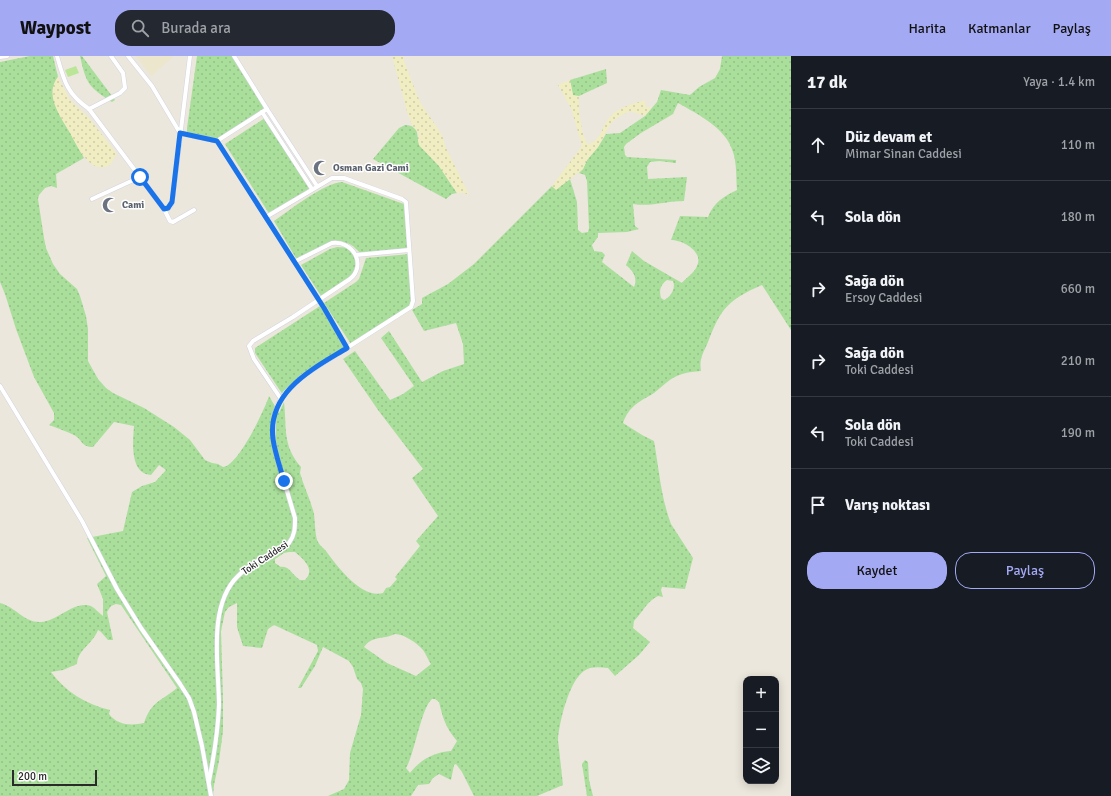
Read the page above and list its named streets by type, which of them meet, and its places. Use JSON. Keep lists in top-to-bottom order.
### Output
{
  "streets": {
    "street": ["Toki Caddesi"]
  },
  "places": {
    "mosque": ["Osman Gazi Cami", "Cami"]
  },
  "scale_bar": "200 m",
  "page": {
    "header": "Waypost",
    "search": "Burada ara",
    "nav": ["Harita", "Katmanlar", "Paylaş"],
    "heading": ["17 dk", "Yaya · 1.4 km"],
    "list": [
      ["Düz devam et", "Mimar Sinan Caddesi", "110 m"],
      ["Sola dön", "180 m"],
      ["Sağa dön", "Ersoy Caddesi", "660 m"],
      ["Sağa dön", "Toki Caddesi", "210 m"],
      ["Sola dön", "Toki Caddesi", "190 m"],
      "Varış noktası"
    ],
    "buttons": ["Kaydet", "Paylaş"],
    "map_buttons": ["+", "−"],
    "scale": "200 m"
  }
}
